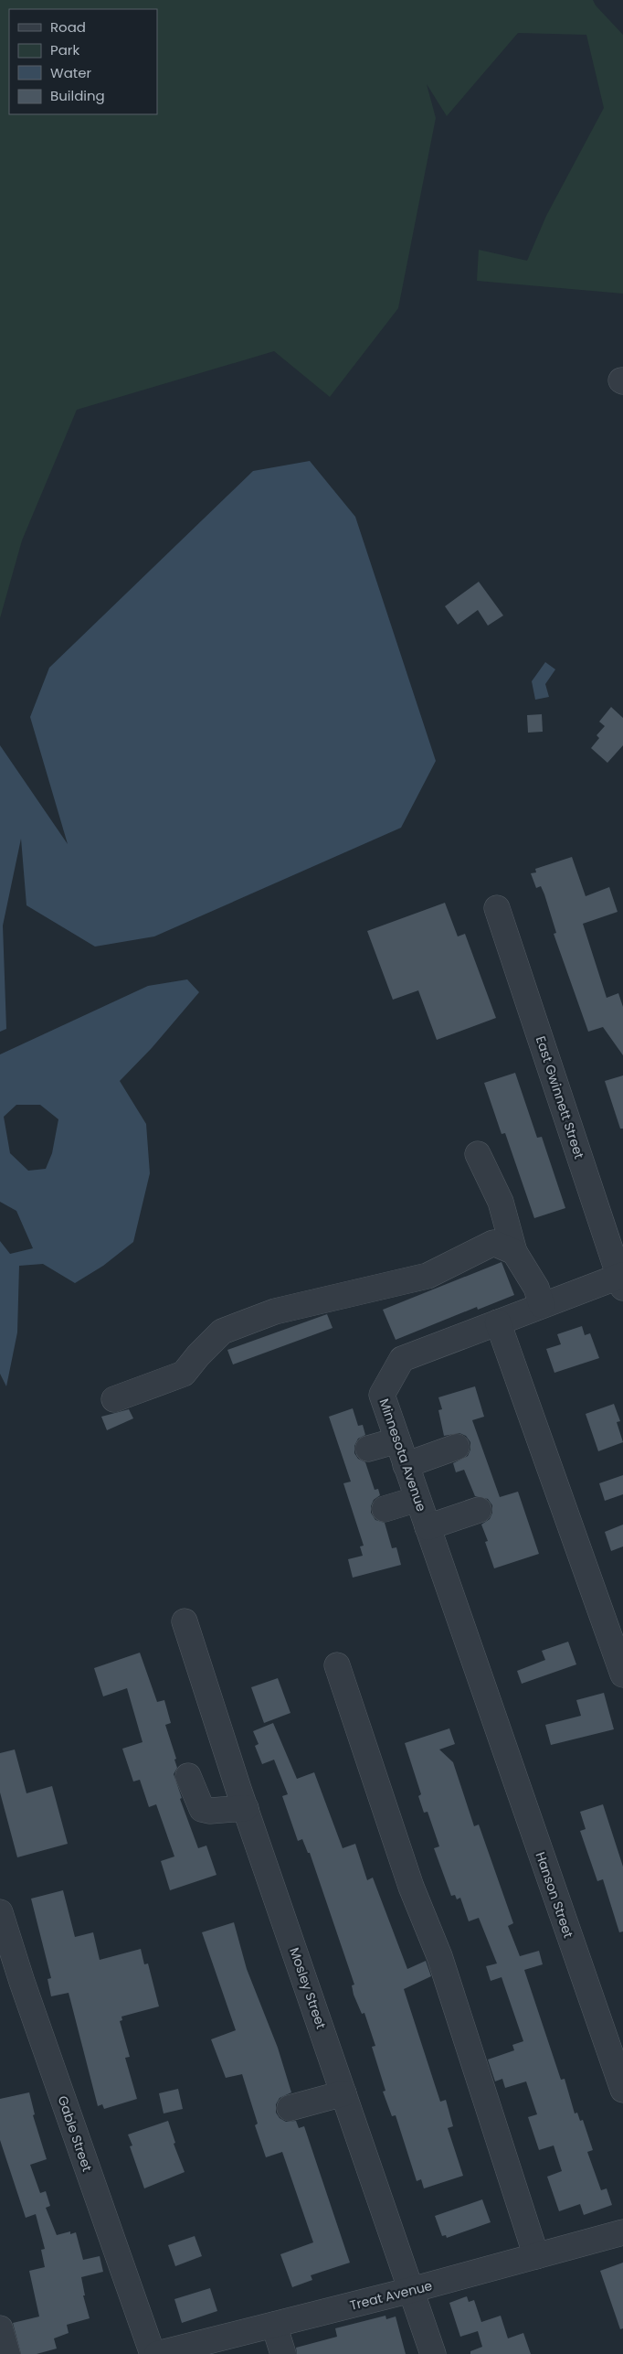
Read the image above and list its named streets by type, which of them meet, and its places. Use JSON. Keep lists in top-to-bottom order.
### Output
{
  "streets": {
    "street": [
      "East Gwinnett Street",
      "Minnesota Avenue",
      "Hanson Street",
      "Mosley Street",
      "Gable Street",
      "Treat Avenue"
    ]
  },
  "crossings": [
    ["East Gwinnett Street", "Minnesota Avenue"],
    ["Minnesota Avenue", "Hanson Street"],
    ["Mosley Street", "Treat Avenue"]
  ],
  "legend": [
    "Road",
    "Park",
    "Water",
    "Building"
  ]
}
